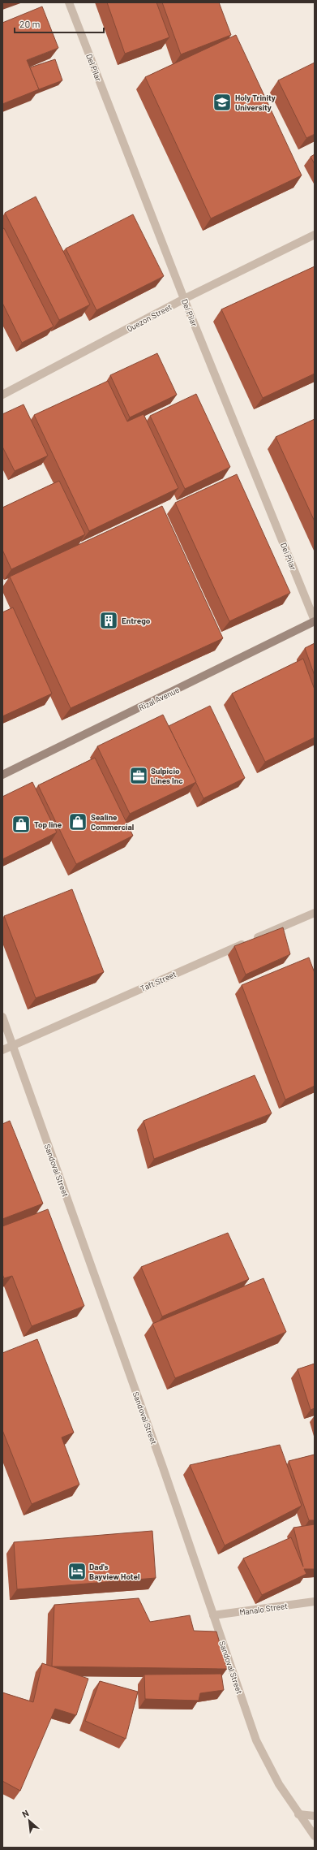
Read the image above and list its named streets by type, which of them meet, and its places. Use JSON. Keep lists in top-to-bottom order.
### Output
{
  "streets": {
    "main road": ["Rizal Avenue"],
    "street": [
      "Del Pilar",
      "Quezon Street",
      "Taft Street",
      "Sandoval Street",
      "Manalo Street"
    ]
  },
  "crossings": [
    ["Del Pilar", "Quezon Street"],
    ["Del Pilar", "Rizal Avenue"],
    ["Taft Street", "Sandoval Street"],
    ["Sandoval Street", "Manalo Street"]
  ],
  "places": {
    "school or university": ["Holy Trinity University"],
    "building": ["Entrego"],
    "office": ["Sulpicio Lines Inc"],
    "shop": ["Sealine Commercial", "Top line"],
    "hotel": ["Dad's Bayview Hotel"]
  },
  "scale_bar": "20 m",
  "north": "top left"
}
